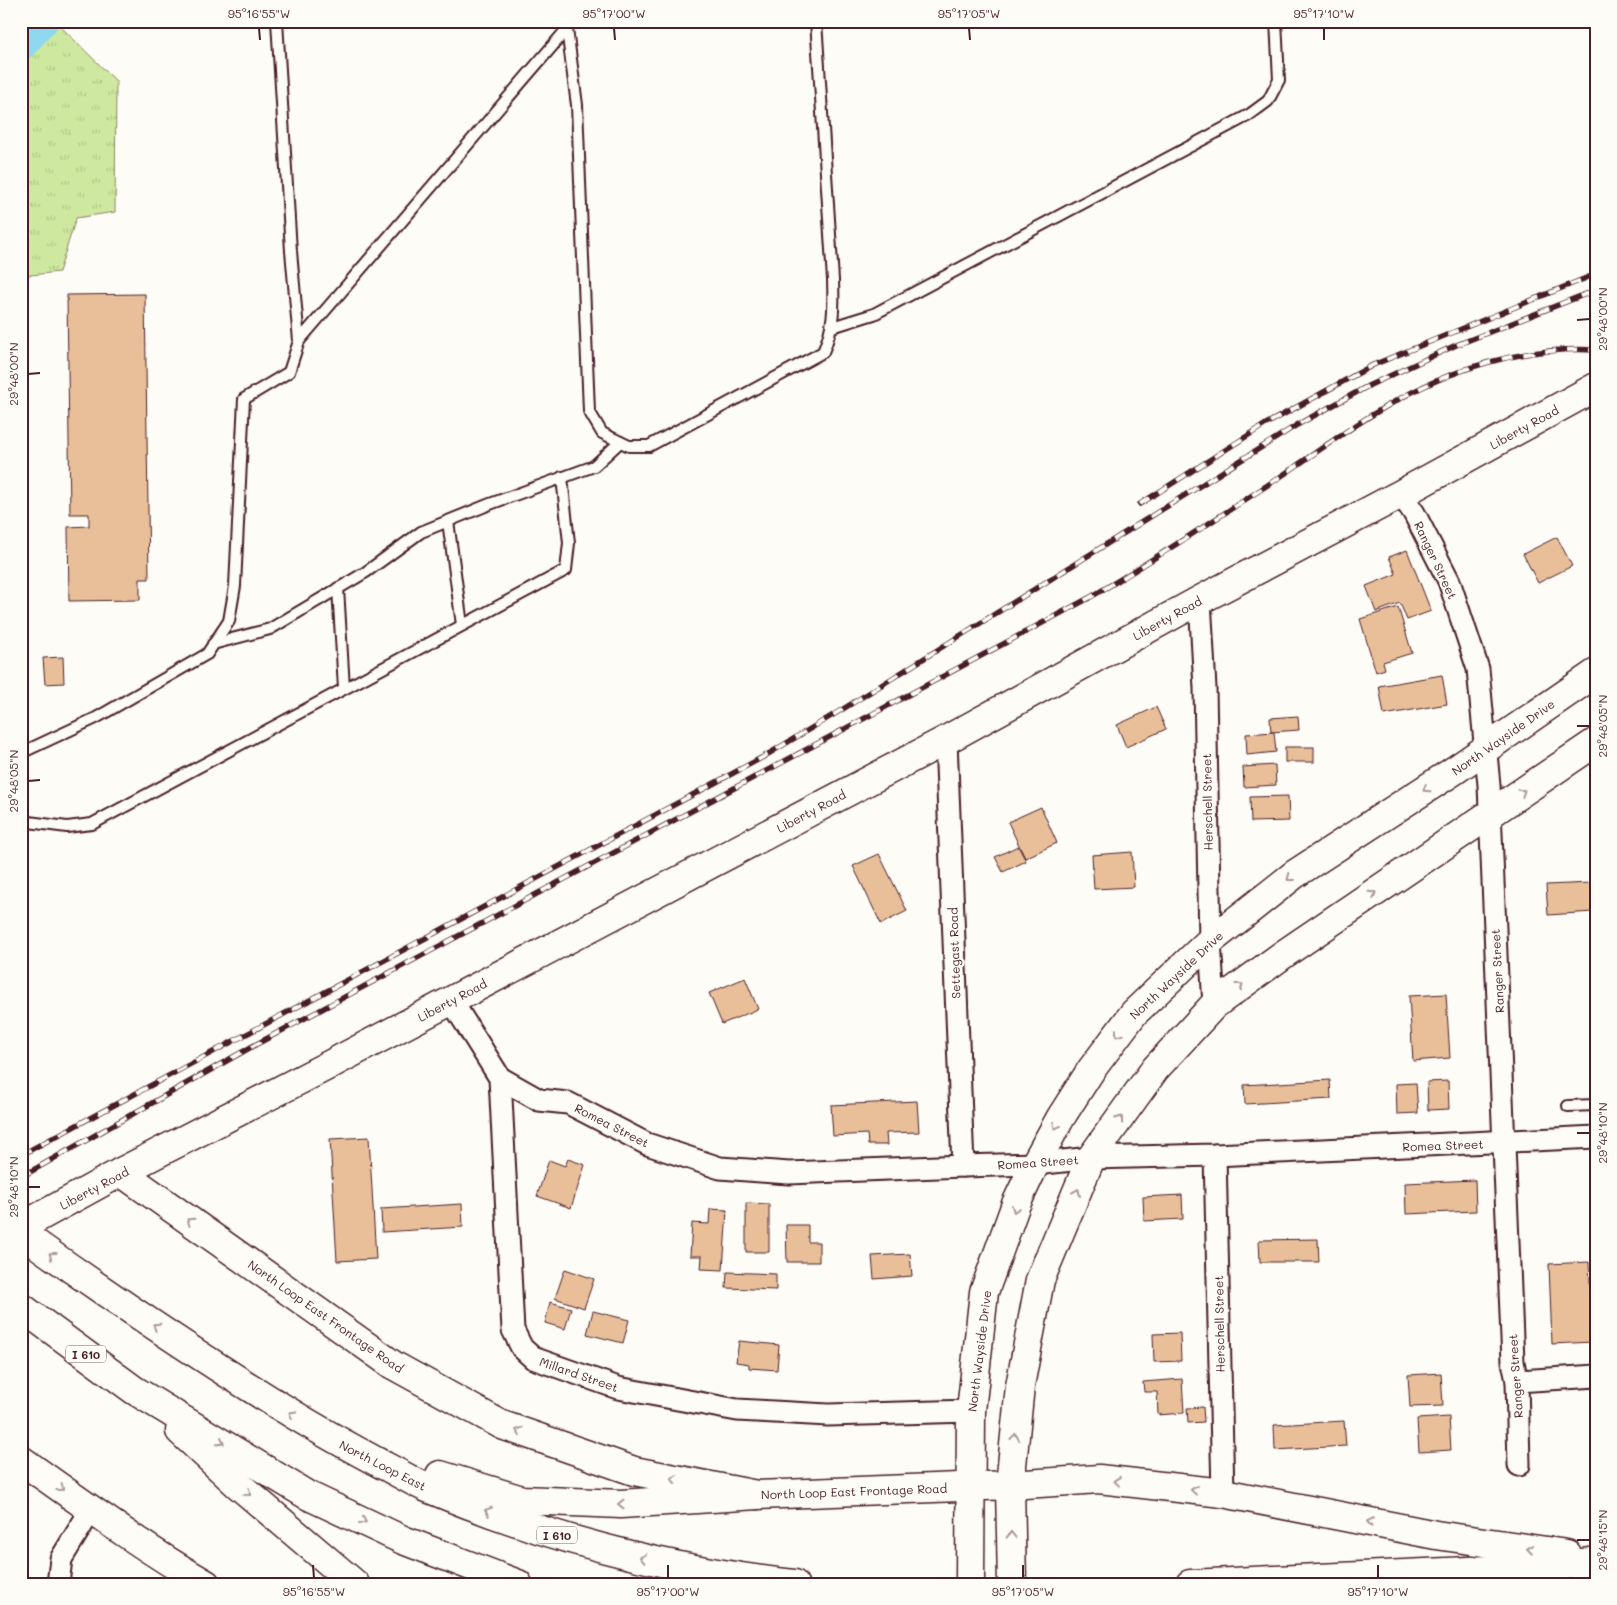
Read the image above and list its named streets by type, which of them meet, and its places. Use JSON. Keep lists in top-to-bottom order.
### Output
{
  "streets": {
    "main road": [
      "Liberty Road",
      "North Wayside Drive",
      "North Loop East Frontage Road",
      "I 610",
      "North Loop East"
    ],
    "street": [
      "Ranger Street",
      "Herschell Street",
      "Settegast Road",
      "Romea Street",
      "Millard Street"
    ]
  },
  "crossings": [
    ["Liberty Road", "Ranger Street"],
    ["Liberty Road", "Herschell Street"],
    ["Liberty Road", "Settegast Road"],
    ["Liberty Road", "North Loop East Frontage Road"],
    ["Liberty Road", "Millard Street"],
    ["Ranger Street", "North Wayside Drive"],
    ["Ranger Street", "Romea Street"],
    ["North Wayside Drive", "Herschell Street"],
    ["North Wayside Drive", "Romea Street"],
    ["North Wayside Drive", "North Loop East Frontage Road"],
    ["North Wayside Drive", "Millard Street"],
    ["Herschell Street", "Romea Street"],
    ["Herschell Street", "North Loop East Frontage Road"],
    ["Settegast Road", "Romea Street"],
    ["Romea Street", "Millard Street"]
  ],
  "coordinates": [
    "95°16'55\"W",
    "95°17'00\"W",
    "95°17'05\"W",
    "95°17'10\"W",
    "29°48'00\"N",
    "29°48'05\"N",
    "29°48'10\"N",
    "29°48'15\"N"
  ]
}
